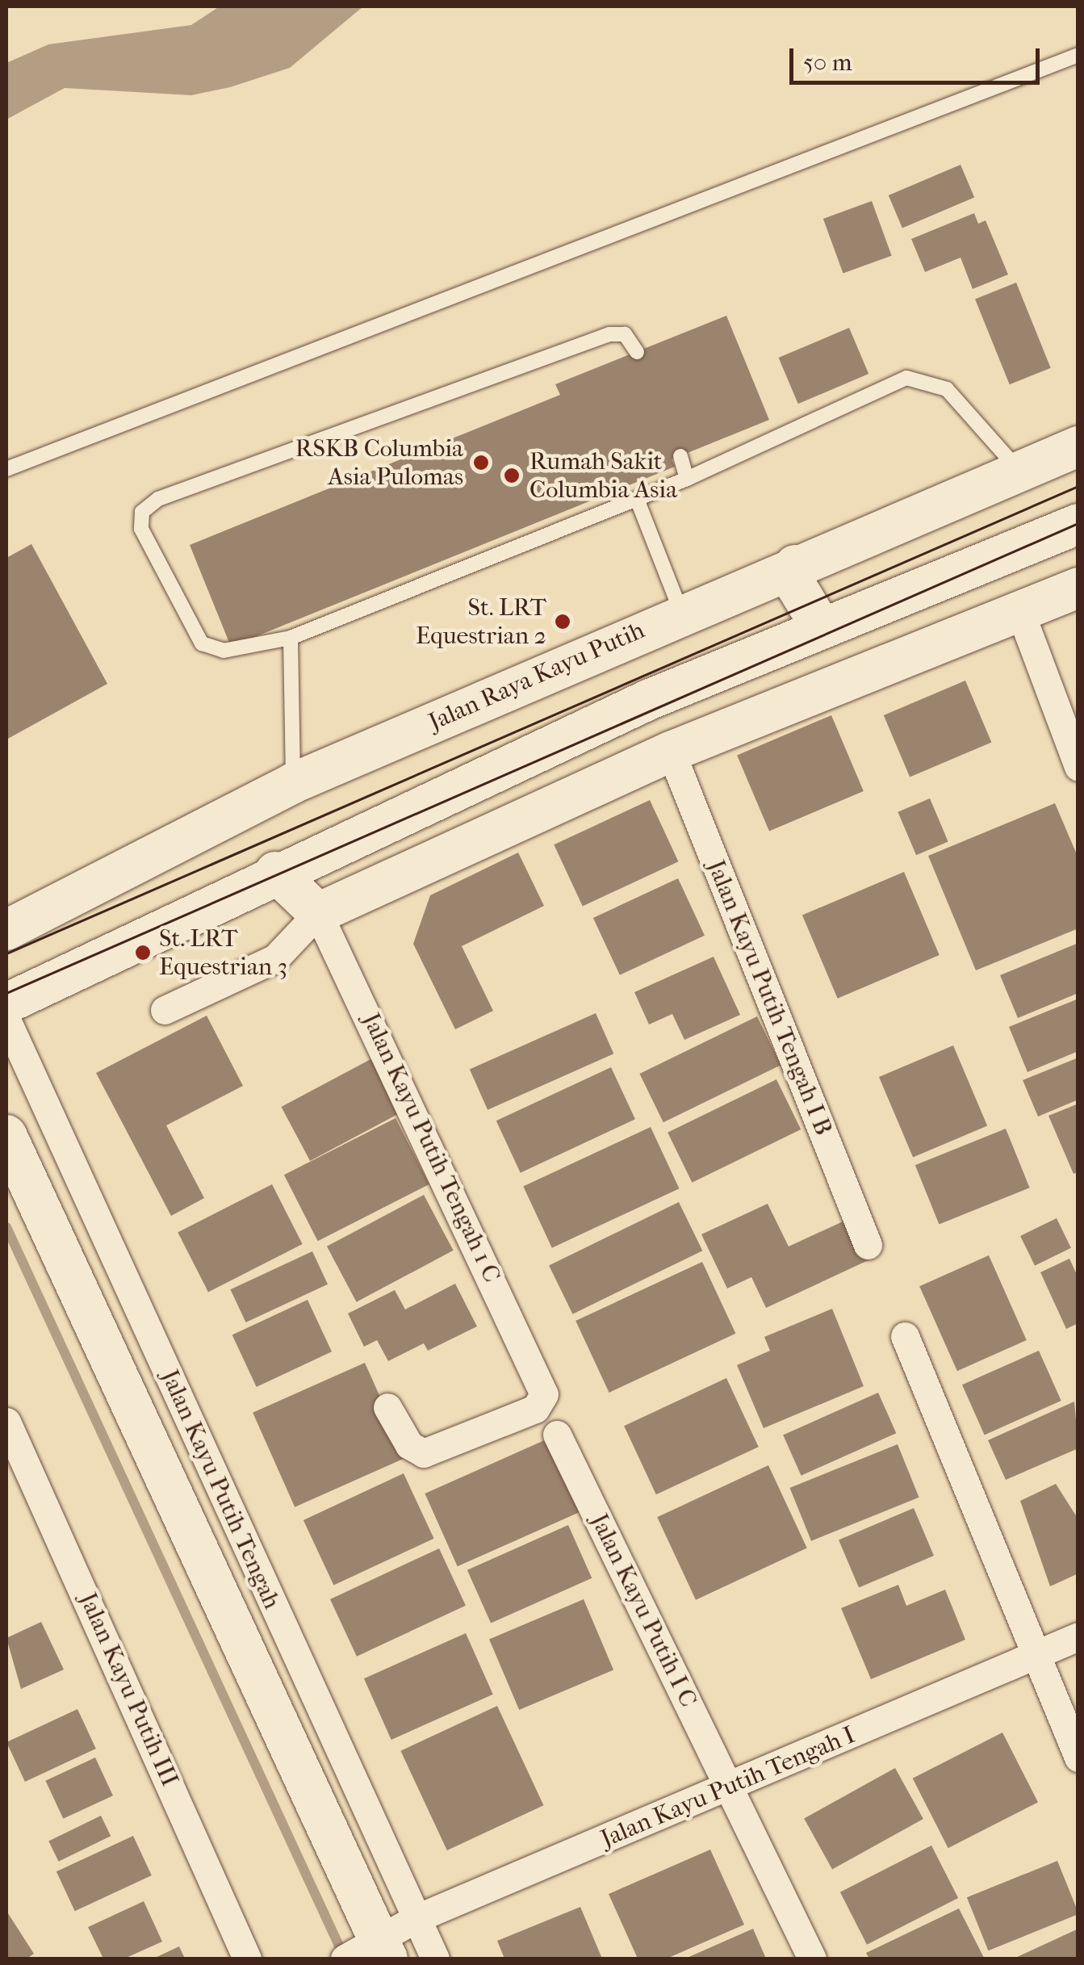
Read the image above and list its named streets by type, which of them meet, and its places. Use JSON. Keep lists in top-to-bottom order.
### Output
{
  "streets": {
    "main road": ["Jalan Raya Kayu Putih", "Jalan Kayu Putih Tengah"],
    "street": [
      "Jalan Kayu Putih Tengah I B",
      "Jalan Kayu Putih Tengah 1 C",
      "Jalan Kayu Putih I C",
      "Jalan Kayu Putih III",
      "Jalan Kayu Putih Tengah I"
    ]
  },
  "crossings": [
    ["Jalan Kayu Putih Tengah", "Jalan Kayu Putih Tengah I"],
    ["Jalan Kayu Putih I C", "Jalan Kayu Putih Tengah I"]
  ],
  "places": [
    "RSKB Columbia Asia Pulomas",
    "Rumah Sakit Columbia Asia",
    "St. LRT Equestrian 2",
    "St. LRT Equestrian 3"
  ],
  "scale_bar": "50 m"
}
